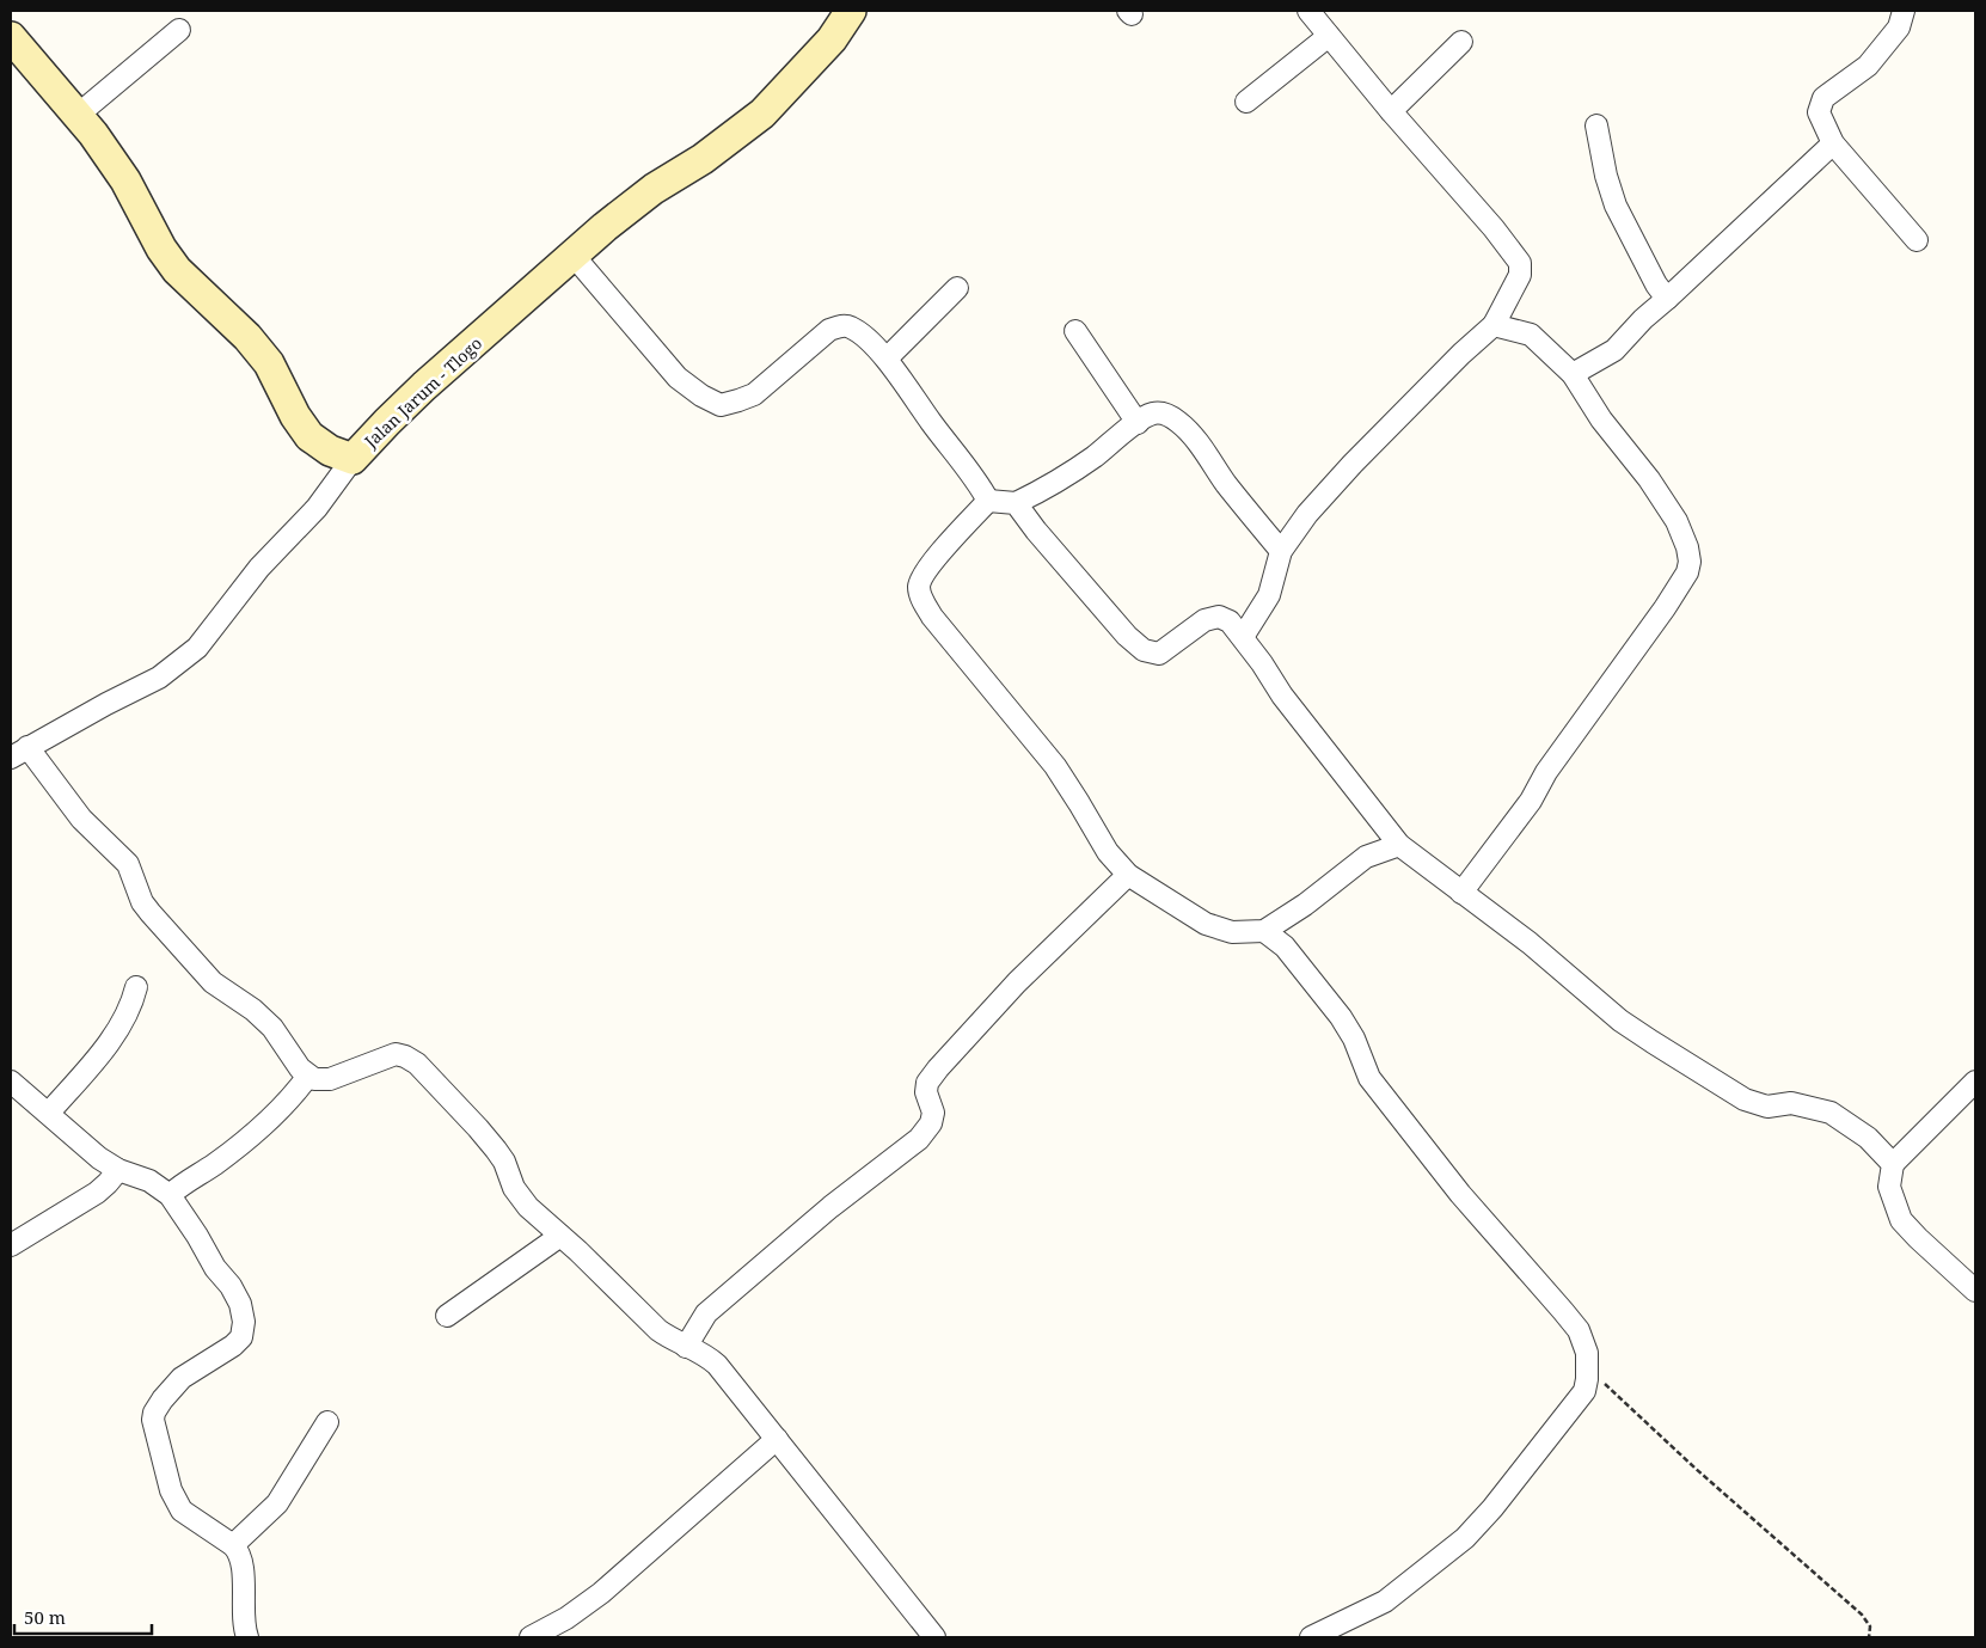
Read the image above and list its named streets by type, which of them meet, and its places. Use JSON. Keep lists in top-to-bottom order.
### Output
{
  "streets": {
    "street": ["Jalan Jarum - Tlogo"]
  },
  "scale_bar": "50 m"
}
